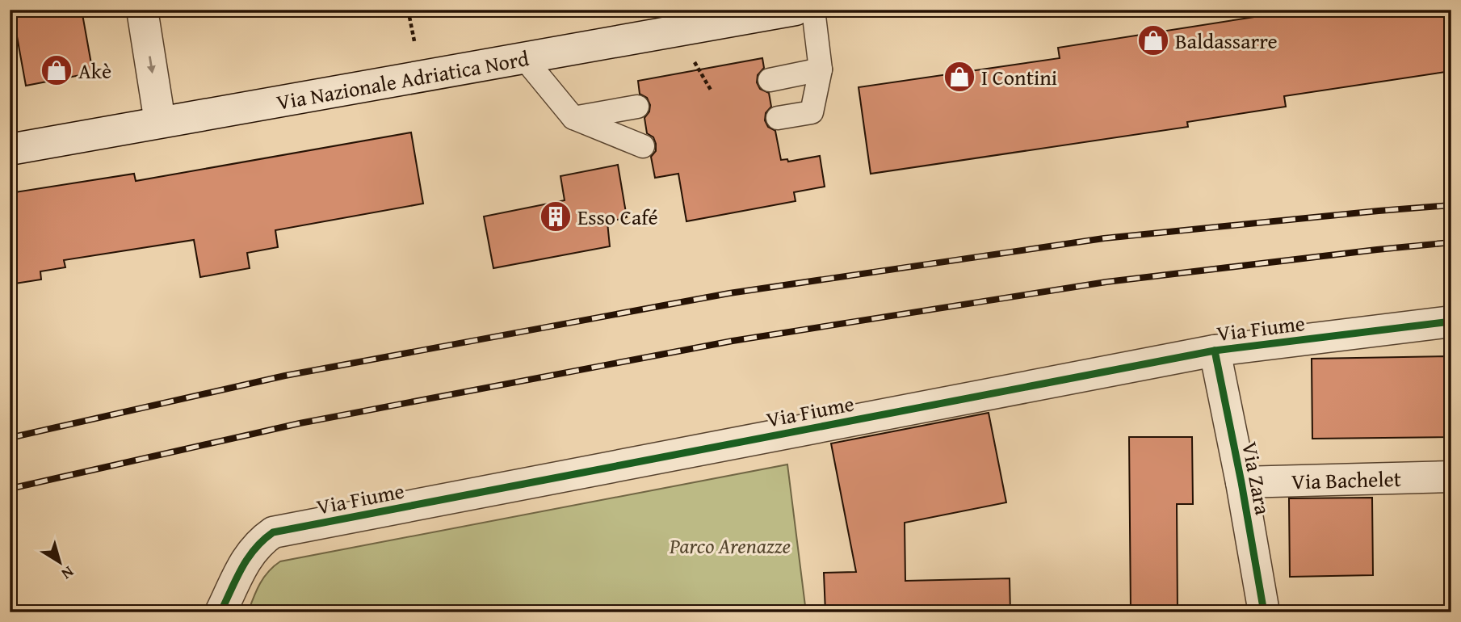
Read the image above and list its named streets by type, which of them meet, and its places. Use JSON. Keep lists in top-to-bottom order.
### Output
{
  "streets": {
    "street": [
      "Via Nazionale Adriatica Nord",
      "Via Fiume",
      "Via Zara",
      "Via Bachelet"
    ]
  },
  "crossings": [
    ["Via Fiume", "Via Zara"],
    ["Via Zara", "Via Bachelet"]
  ],
  "parks": ["Parco Arenazze"],
  "places": {
    "shop": ["Baldassarre", "Akè", "I Contini"],
    "building": ["Esso Café"]
  },
  "north": "bottom right"
}
